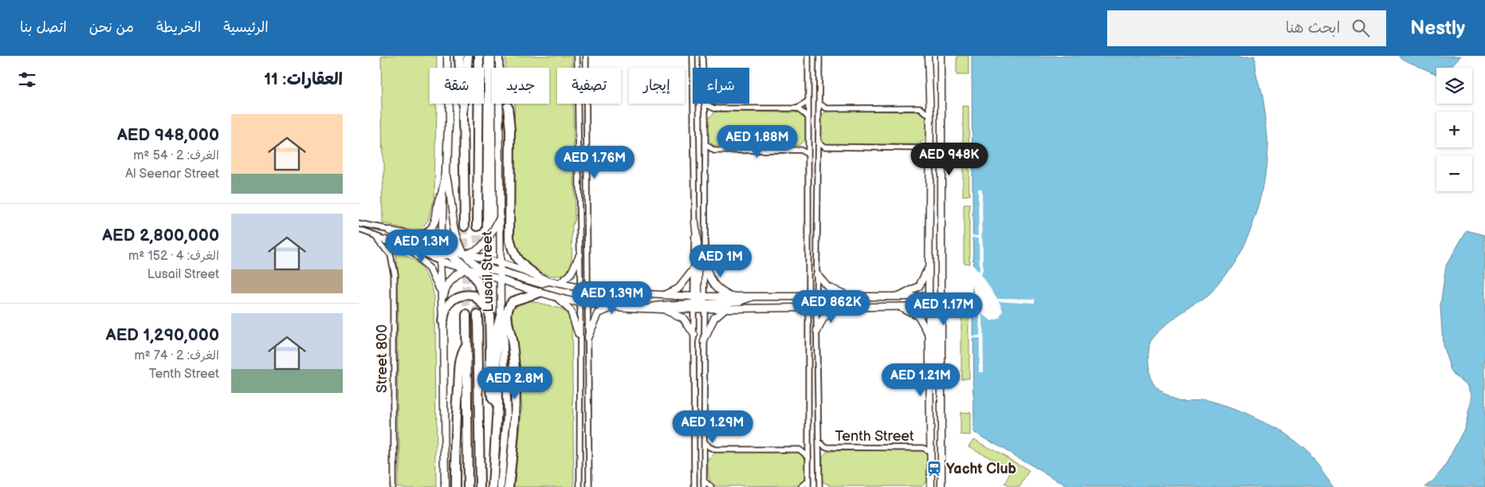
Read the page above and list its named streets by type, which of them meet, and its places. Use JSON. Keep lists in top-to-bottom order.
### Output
{
  "streets": {
    "highway": ["Lusail Street"],
    "street": ["Street 800", "Tenth Street"]
  },
  "places": {
    "station": ["Yacht Club"]
  },
  "page": {
    "header": "Nestly",
    "search": "ابحث هنا",
    "nav": [
      "الرئيسية",
      "الخريطة",
      "من نحن",
      "اتصل بنا"
    ],
    "heading": "العقارات: 11",
    "map_buttons": ["+", "−"],
    "chip": [
      "شراء",
      "إيجار",
      "تصفية",
      "جديد",
      "شقة"
    ],
    "list": [
      {
        "name": "AED 948,000",
        "note": "الغرف: 2 · 54 m² · Al Seenar Street"
      },
      {
        "name": "AED 2,800,000",
        "note": "الغرف: 4 · 152 m² · Lusail Street"
      },
      {
        "name": "AED 1,290,000",
        "note": "الغرف: 2 · 74 m² · Tenth Street"
      }
    ],
    "price": [
      "AED 1.88M",
      "AED 948K",
      "AED 1.76M",
      "AED 1.3M",
      "AED 1M",
      "AED 1.39M",
      "AED 862K",
      "AED 1.17M",
      "AED 1.21M",
      "AED 2.8M",
      "AED 1.29M"
    ]
  }
}
